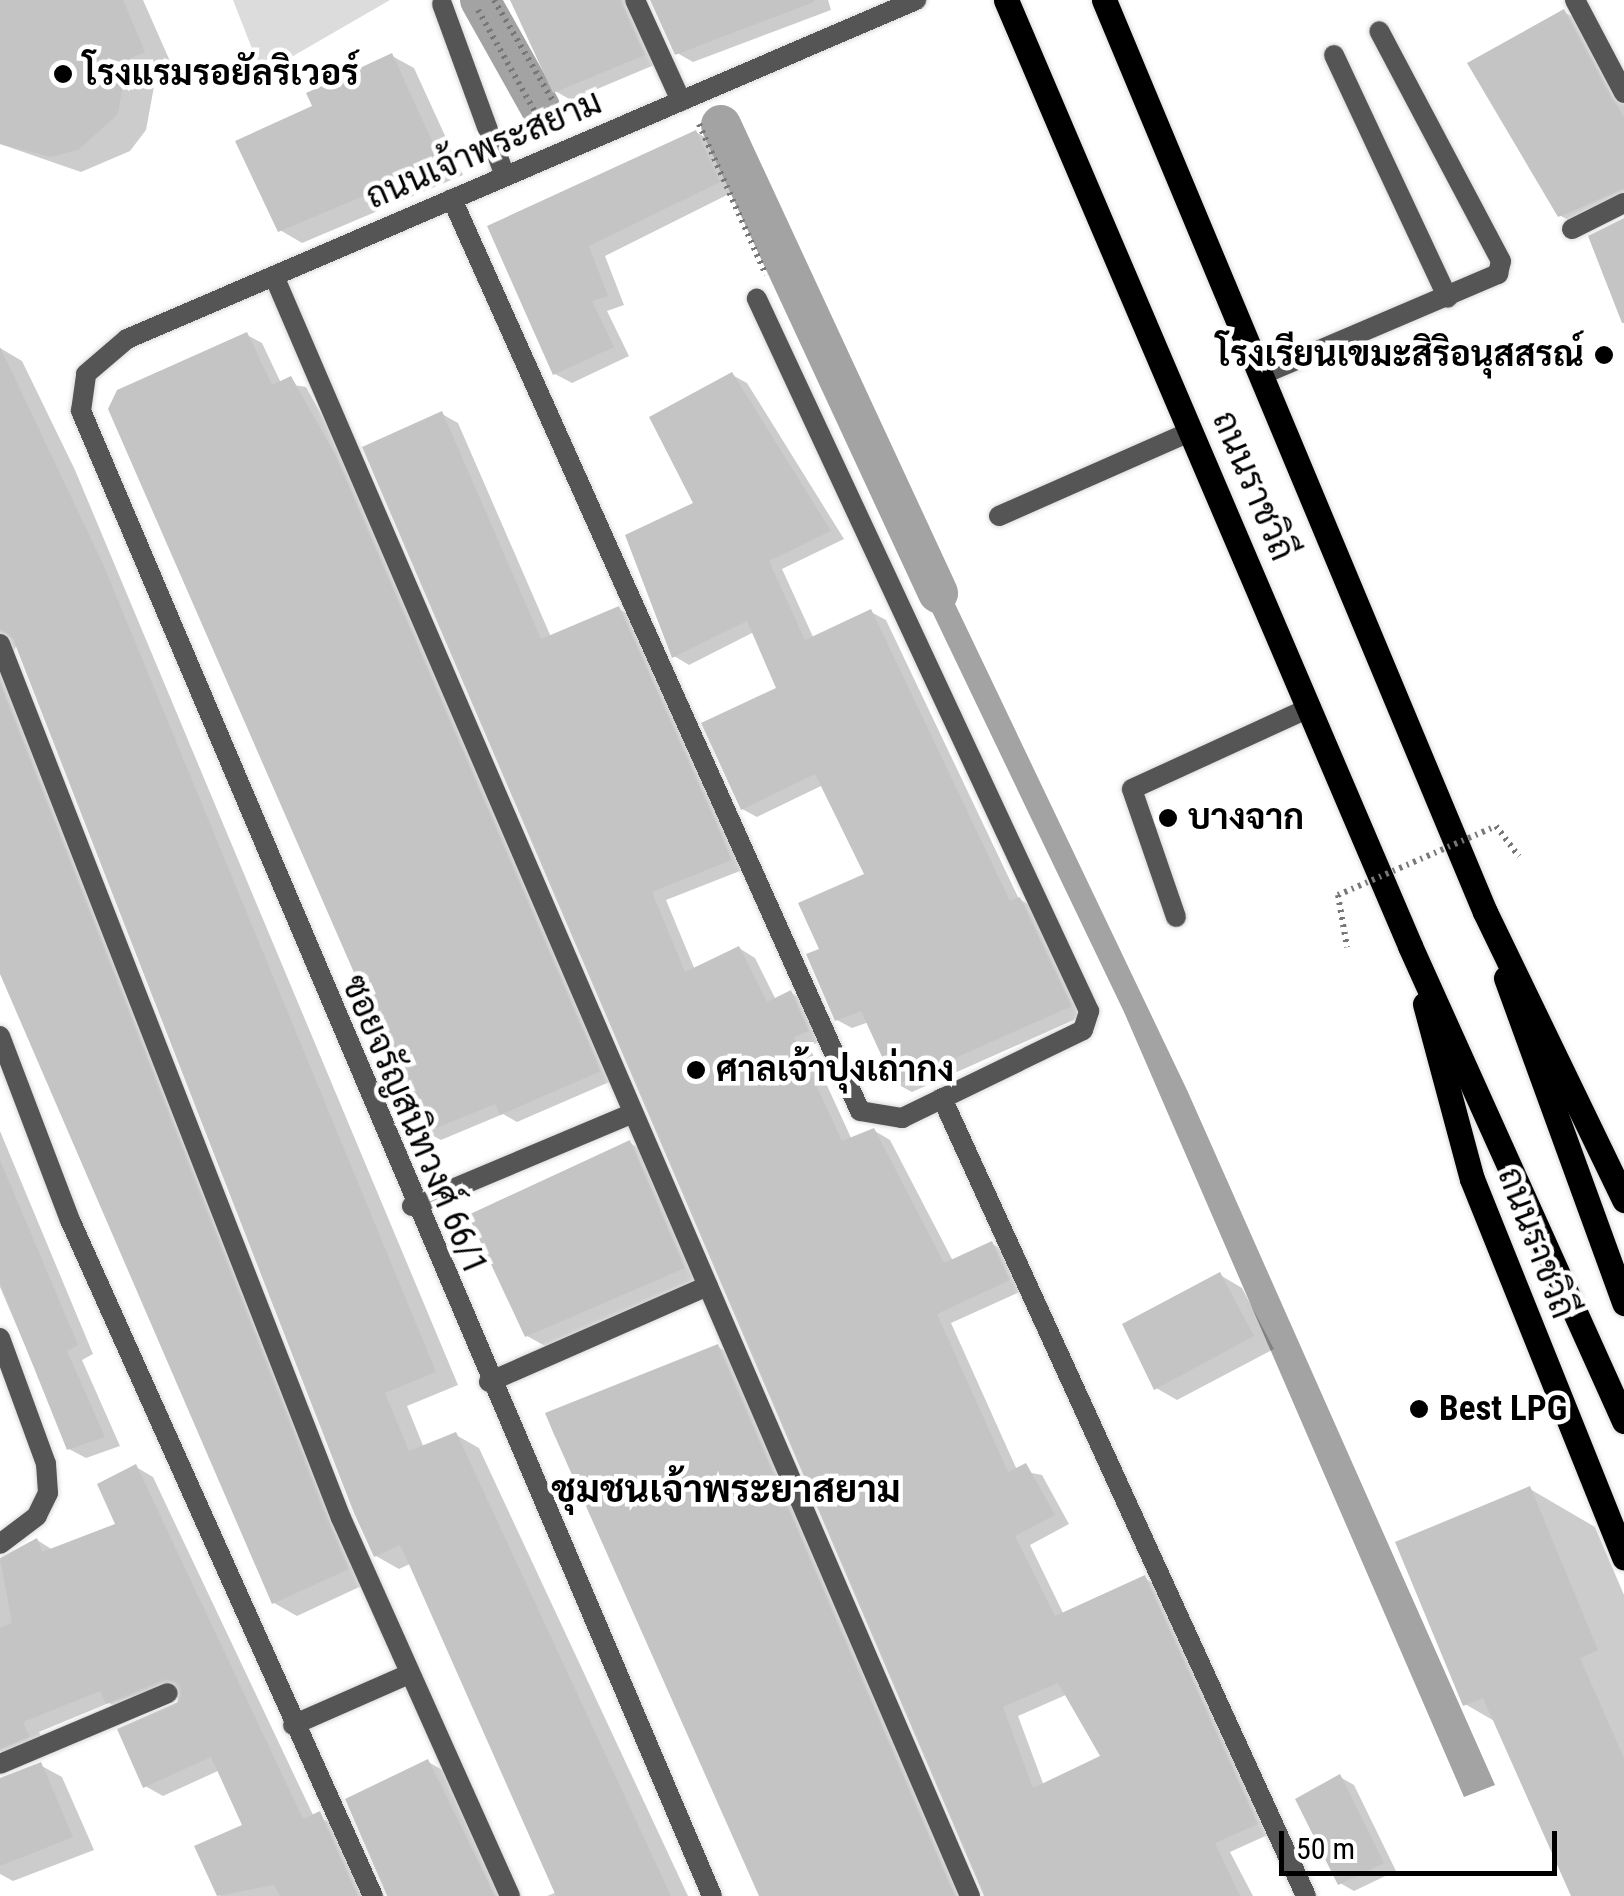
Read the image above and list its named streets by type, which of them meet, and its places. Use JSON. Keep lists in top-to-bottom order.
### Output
{
  "streets": {
    "main road": ["ถนนราชวิถี"],
    "street": ["ถนนเจ้าพระสยาม", "ซอยจรัญสนิทวงศ์ 66/1"]
  },
  "crossings": [
    ["ถนนเจ้าพระสยาม", "ซอยจรัญสนิทวงศ์ 66/1"]
  ],
  "districts": ["ชุมชนเจ้าพระยาสยาม"],
  "places": [
    "โรงแรมรอยัลริเวอร์",
    "โรงเรียนเขมะสิริอนุสสรณ์",
    "บางจาก",
    "ศาลเจ้าปุงเถ่ากง",
    "Best LPG"
  ],
  "scale_bar": "50 m"
}
